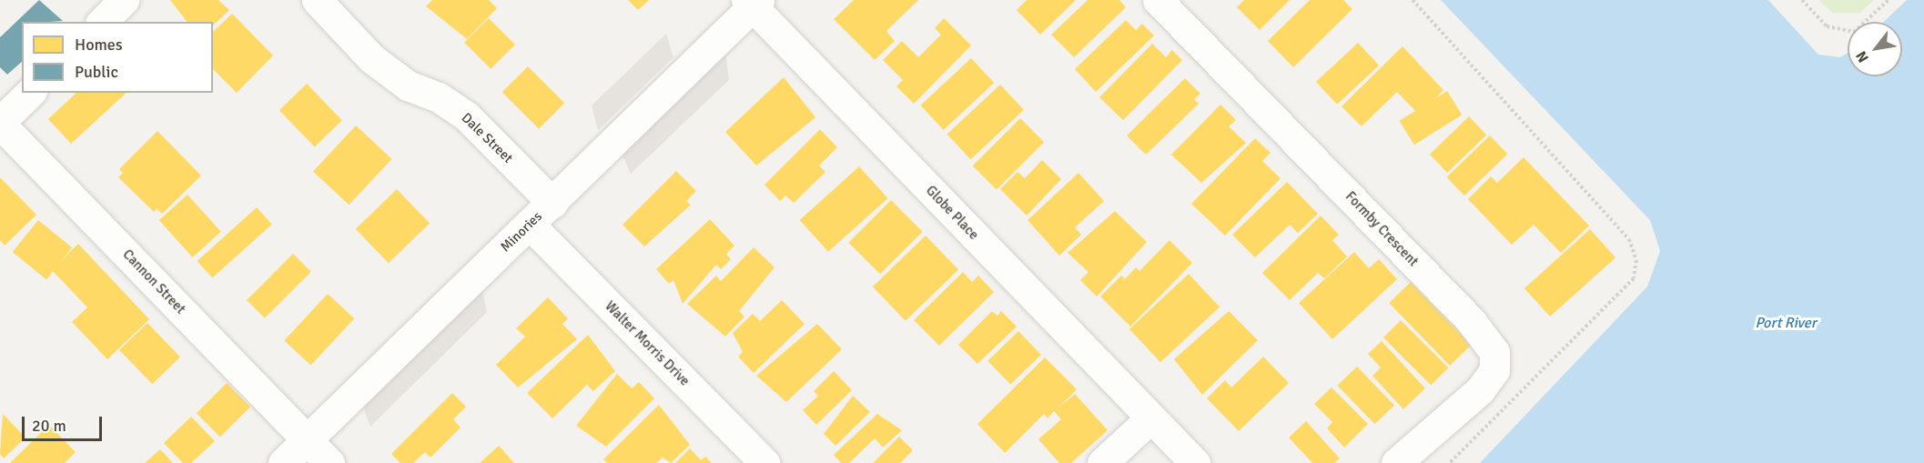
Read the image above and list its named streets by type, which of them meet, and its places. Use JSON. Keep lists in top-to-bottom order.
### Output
{
  "streets": {
    "street": [
      "Dale Street",
      "Globe Place",
      "Formby Crescent",
      "Minories",
      "Cannon Street",
      "Walter Morris Drive"
    ]
  },
  "crossings": [
    ["Dale Street", "Minories"],
    ["Globe Place", "Minories"],
    ["Minories", "Cannon Street"],
    ["Minories", "Walter Morris Drive"]
  ],
  "water": ["Port River"],
  "legend": ["Homes", "Public"],
  "scale_bar": "20 m",
  "north": "bottom left"
}
